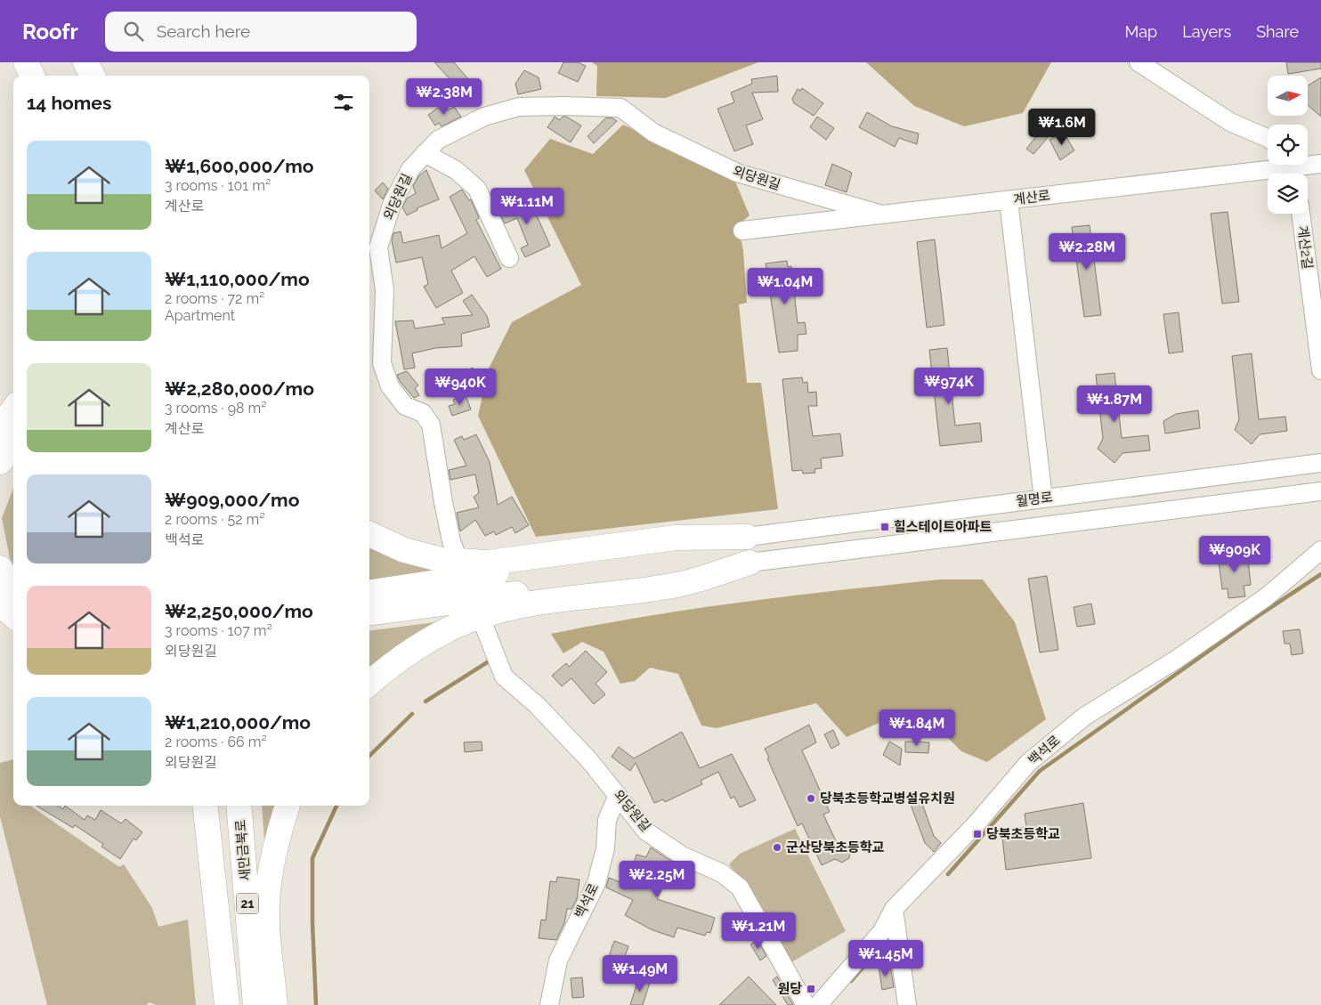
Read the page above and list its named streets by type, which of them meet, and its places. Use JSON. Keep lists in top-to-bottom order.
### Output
{
  "streets": {
    "highway": ["새만금북로", "21"],
    "street": [
      "외당원길",
      "계산로",
      "계산2길",
      "월명로",
      "백석로"
    ]
  },
  "crossings": [
    ["외당원길", "계산로"],
    ["외당원길", "백석로"]
  ],
  "places": {
    "transit": ["힐스테이트아파트", "당북초등학교", "원당"],
    "other": ["당북초등학교병설유치원", "군산당북초등학교"]
  },
  "north": "right",
  "page": {
    "header": "Roofr",
    "search": "Search here",
    "nav": ["Map", "Layers", "Share"],
    "heading": "14 homes",
    "price": [
      "₩2.38M",
      "₩1.6M",
      "₩1.11M",
      "₩2.28M",
      "₩1.04M",
      "₩974K",
      "₩940K",
      "₩1.87M",
      "₩909K",
      "₩1.84M",
      "₩2.25M",
      "₩1.21M",
      "₩1.45M",
      "₩1.49M"
    ],
    "list": [
      {
        "name": "₩1,600,000/mo",
        "note": "3 rooms · 101 m² · 계산로"
      },
      {
        "name": "₩1,110,000/mo",
        "note": "2 rooms · 72 m² · Apartment"
      },
      {
        "name": "₩2,280,000/mo",
        "note": "3 rooms · 98 m² · 계산로"
      },
      {
        "name": "₩909,000/mo",
        "note": "2 rooms · 52 m² · 백석로"
      },
      {
        "name": "₩2,250,000/mo",
        "note": "3 rooms · 107 m² · 외당원길"
      },
      {
        "name": "₩1,210,000/mo",
        "note": "2 rooms · 66 m² · 외당원길"
      }
    ]
  }
}
